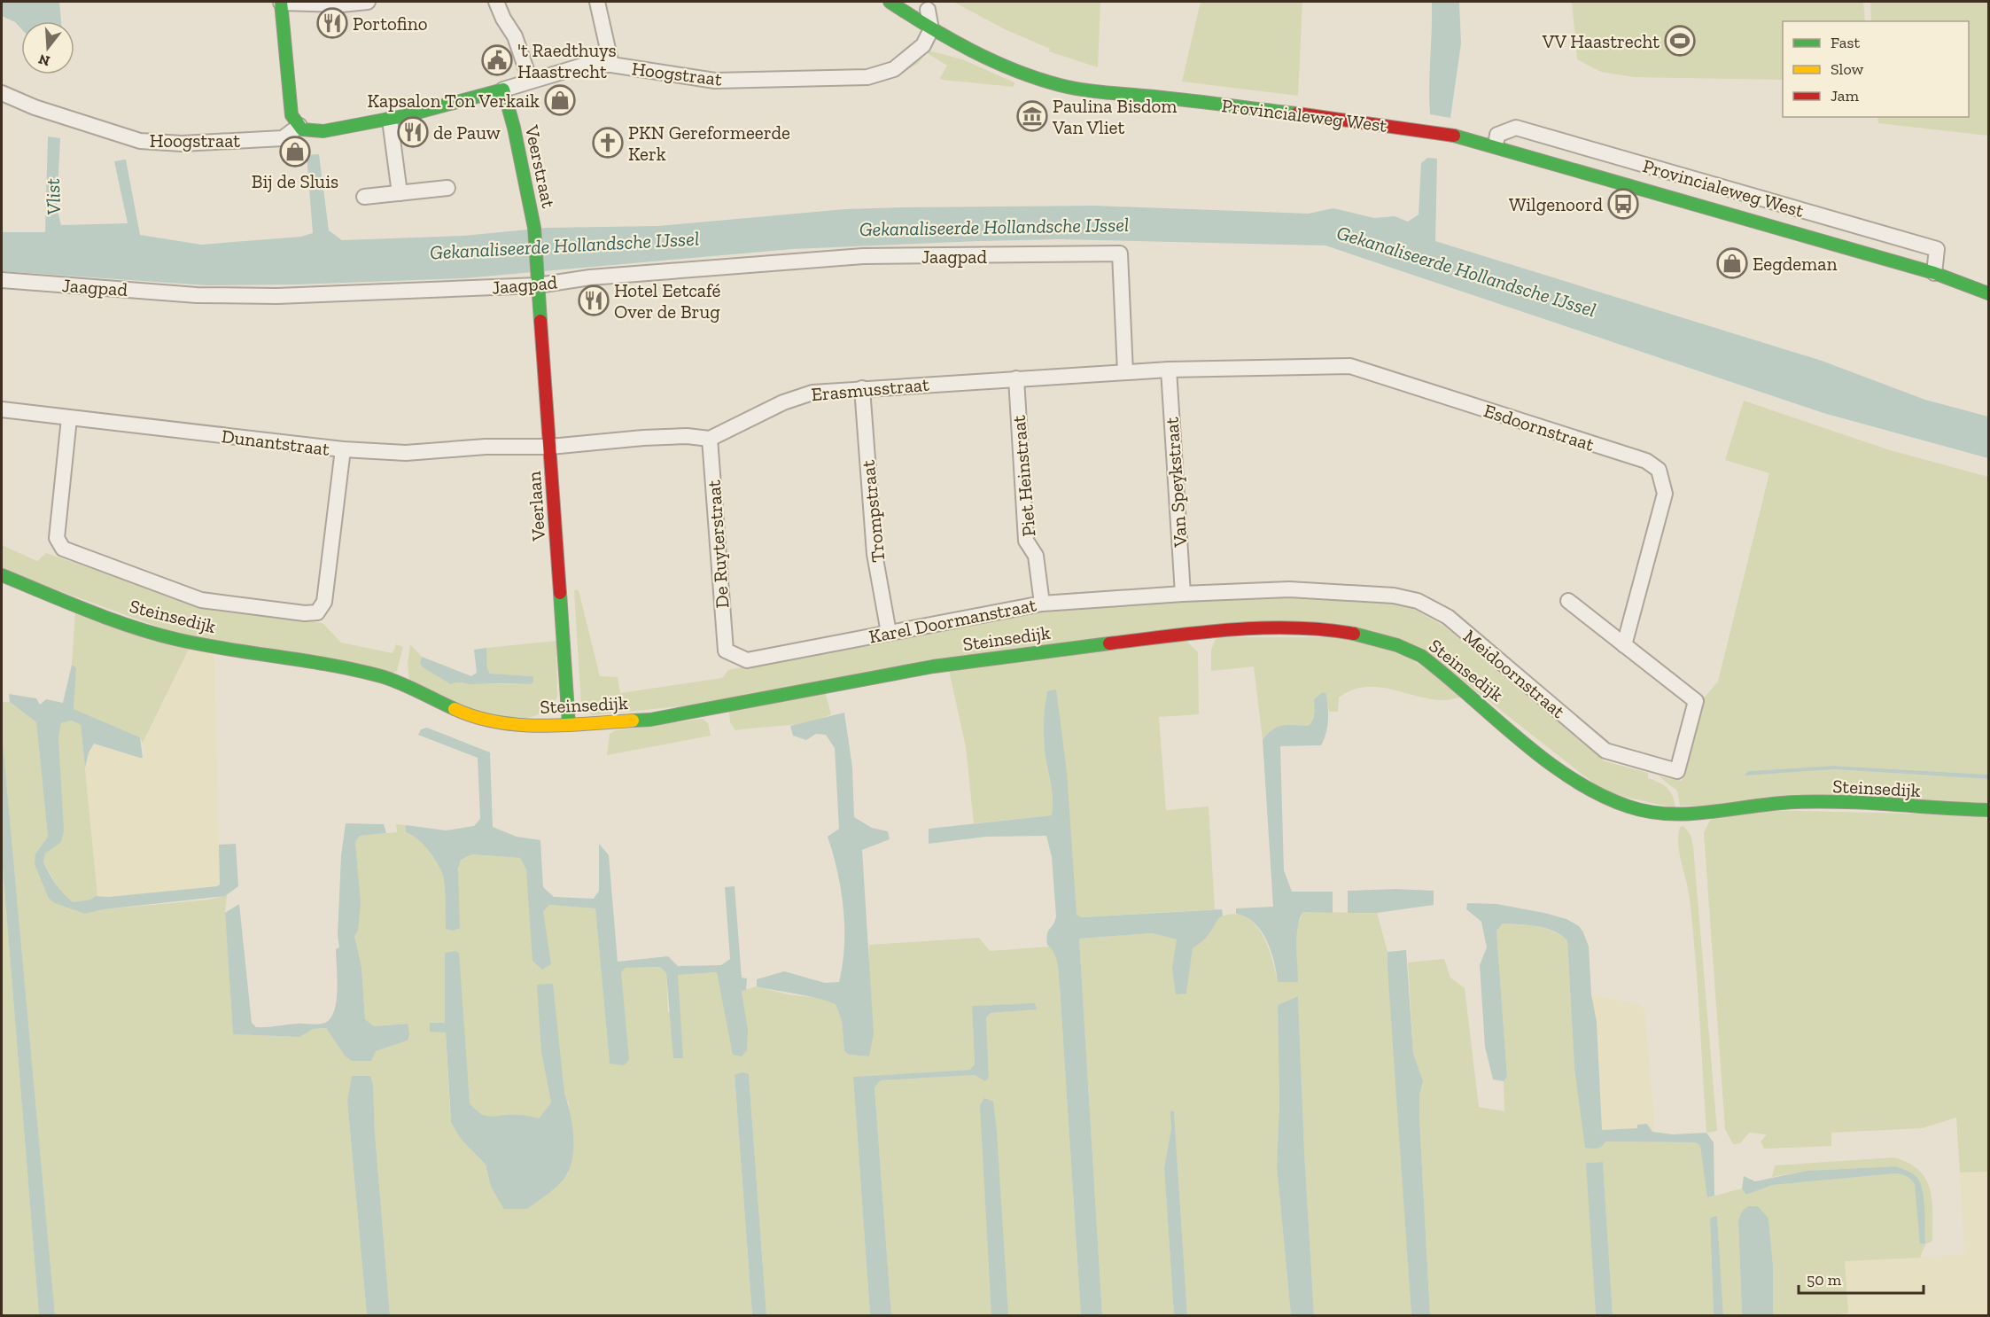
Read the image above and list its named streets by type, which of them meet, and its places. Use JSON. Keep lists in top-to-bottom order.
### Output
{
  "streets": {
    "street": [
      "Hoogstraat",
      "Provincialeweg West",
      "Veerstraat",
      "Jaagpad",
      "Erasmusstraat",
      "Esdoornstraat",
      "Dunantstraat",
      "Piet Heinstraat",
      "Van Speykstraat",
      "Veerlaan",
      "Trompstraat",
      "De Ruyterstraat",
      "Steinsedijk",
      "Karel Doormanstraat",
      "Meidoornstraat"
    ]
  },
  "crossings": [
    ["Hoogstraat", "Provincialeweg West"],
    ["Hoogstraat", "Veerstraat"],
    ["Veerstraat", "Jaagpad"],
    ["Veerstraat", "Veerlaan"],
    ["Jaagpad", "Erasmusstraat"],
    ["Jaagpad", "Veerlaan"],
    ["Erasmusstraat", "Esdoornstraat"],
    ["Erasmusstraat", "Piet Heinstraat"],
    ["Erasmusstraat", "Van Speykstraat"],
    ["Erasmusstraat", "Trompstraat"],
    ["Erasmusstraat", "De Ruyterstraat"],
    ["Esdoornstraat", "Van Speykstraat"],
    ["Esdoornstraat", "Meidoornstraat"],
    ["Dunantstraat", "Veerlaan"],
    ["Piet Heinstraat", "Karel Doormanstraat"],
    ["Van Speykstraat", "Karel Doormanstraat"],
    ["Van Speykstraat", "Meidoornstraat"],
    ["Veerlaan", "Steinsedijk"],
    ["Trompstraat", "Karel Doormanstraat"],
    ["De Ruyterstraat", "Karel Doormanstraat"],
    ["Karel Doormanstraat", "Meidoornstraat"]
  ],
  "water": ["Vlist", "Gekanaliseerde Hollandsche IJssel"],
  "places": {
    "restaurant": ["Portofino", "de Pauw", "Hotel Eetcafé Over de Brug"],
    "sports": ["VV Haastrecht"],
    "public building": ["'t Raedthuys Haastrecht"],
    "shop": ["Kapsalon Ton Verkaik", "Bij de Sluis", "Eegdeman"],
    "museum": ["Paulina Bisdom Van Vliet"],
    "church": ["PKN Gereformeerde Kerk"],
    "bus stop": ["Wilgenoord"]
  },
  "legend": ["Fast", "Slow", "Jam"],
  "scale_bar": "50 m",
  "north": "bottom"
}
